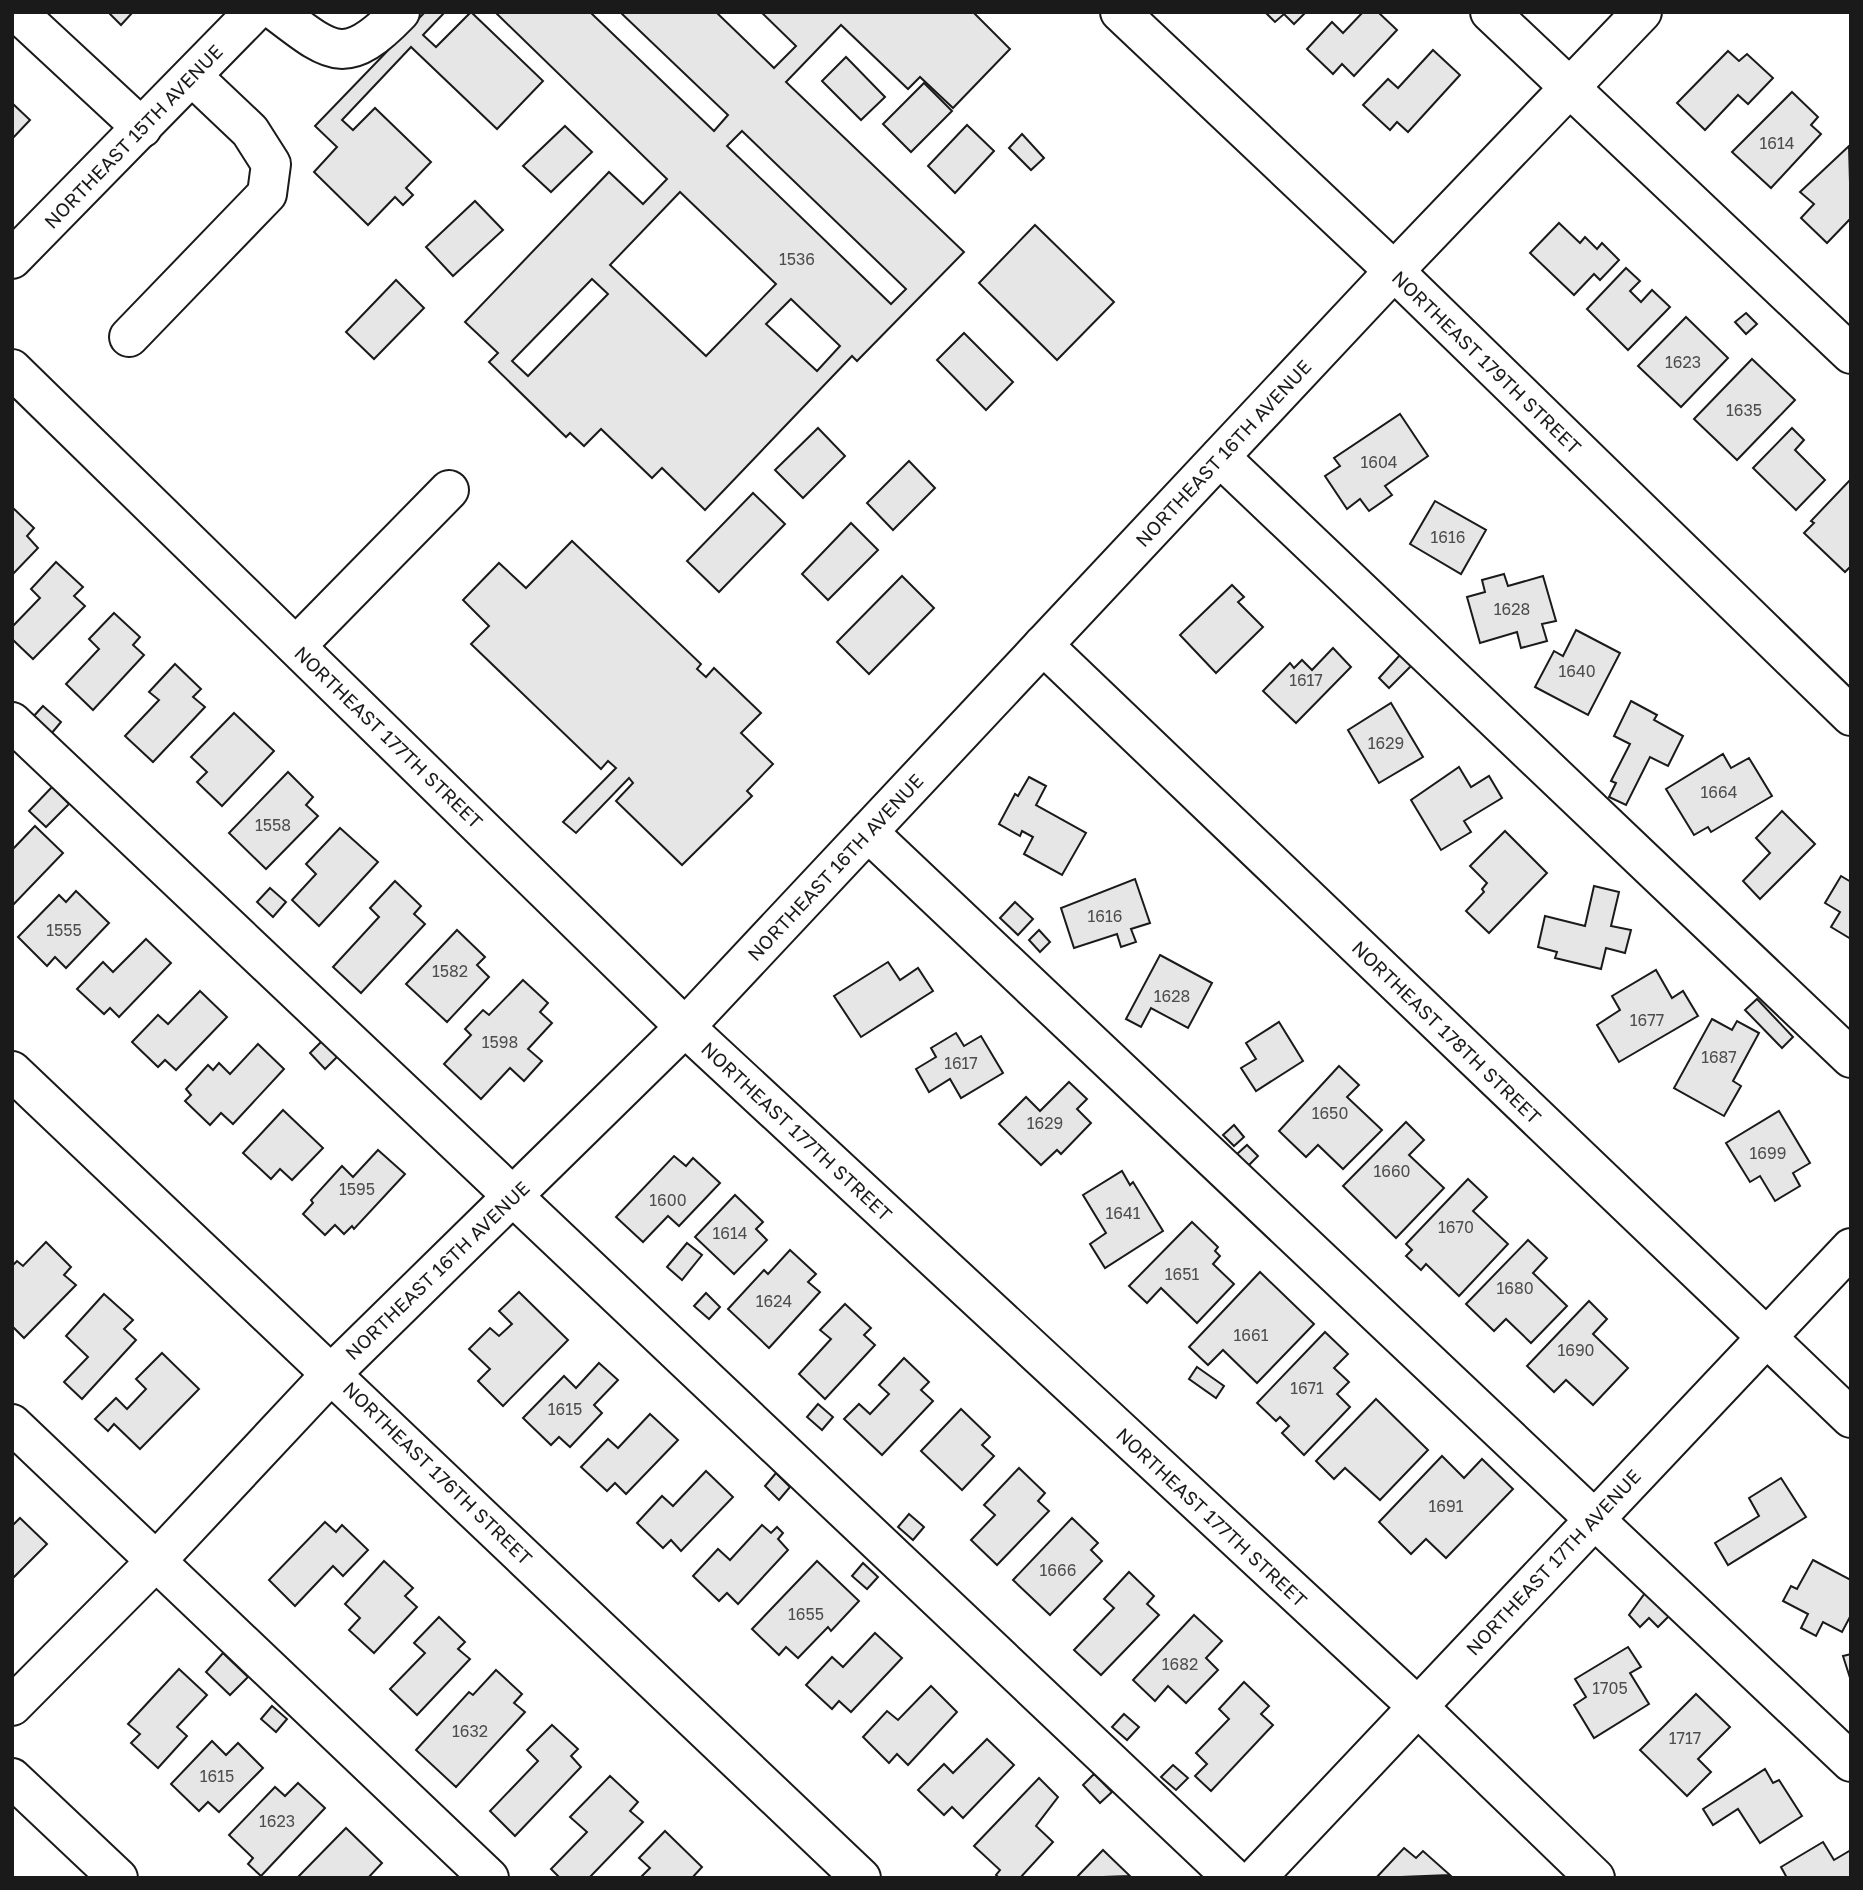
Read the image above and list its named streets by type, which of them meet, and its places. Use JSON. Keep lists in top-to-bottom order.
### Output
{
  "streets": {
    "street": [
      "NORTHEAST 15TH AVENUE",
      "NORTHEAST 179TH STREET",
      "NORTHEAST 16TH AVENUE",
      "NORTHEAST 177TH STREET",
      "NORTHEAST 178TH STREET",
      "NORTHEAST 176TH STREET",
      "NORTHEAST 17TH AVENUE"
    ]
  },
  "crossings": [
    ["NORTHEAST 179TH STREET", "NORTHEAST 16TH AVENUE"],
    ["NORTHEAST 16TH AVENUE", "NORTHEAST 177TH STREET"],
    ["NORTHEAST 16TH AVENUE", "NORTHEAST 178TH STREET"],
    ["NORTHEAST 16TH AVENUE", "NORTHEAST 176TH STREET"],
    ["NORTHEAST 177TH STREET", "NORTHEAST 17TH AVENUE"],
    ["NORTHEAST 178TH STREET", "NORTHEAST 17TH AVENUE"]
  ],
  "house_numbers": [
    "1614",
    "1536",
    "1623",
    "1635",
    "1604",
    "1616",
    "1628",
    "1640",
    "1617",
    "1629",
    "1664",
    "1558",
    "1616",
    "1555",
    "1582",
    "1628",
    "1677",
    "1598",
    "1687",
    "1617",
    "1650",
    "1629",
    "1699",
    "1660",
    "1595",
    "1600",
    "1641",
    "1670",
    "1614",
    "1651",
    "1680",
    "1624",
    "1661",
    "1690",
    "1671",
    "1615",
    "1691",
    "1666",
    "1655",
    "1682",
    "1705",
    "1632",
    "1717",
    "1615",
    "1623"
  ]
}
